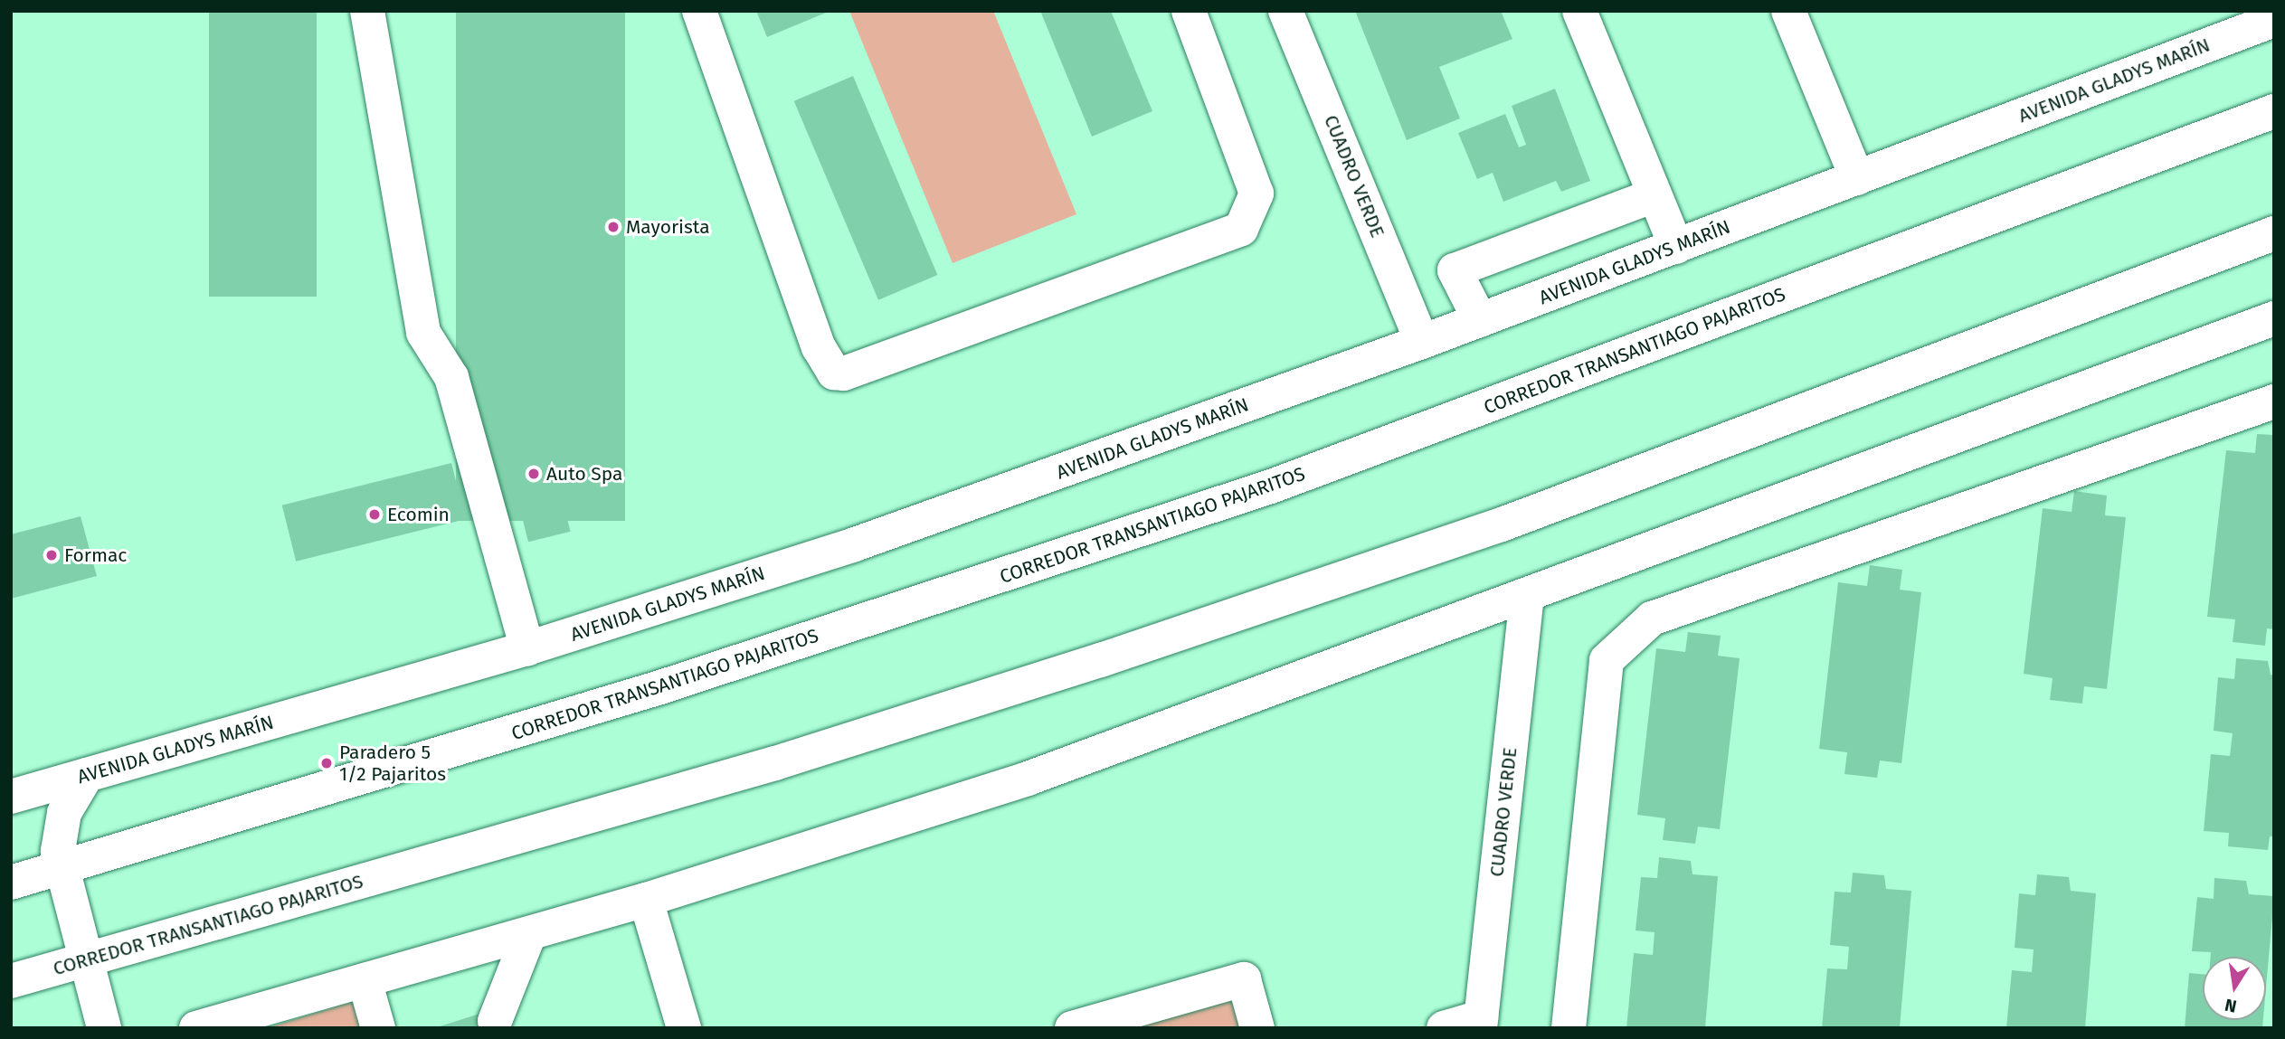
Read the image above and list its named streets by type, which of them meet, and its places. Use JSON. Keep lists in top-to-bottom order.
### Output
{
  "streets": {
    "main road": ["AVENIDA GLADYS MARÍN", "CUADRO VERDE", "CORREDOR TRANSANTIAGO PAJARITOS"]
  },
  "crossings": [
    ["AVENIDA GLADYS MARÍN", "CUADRO VERDE"]
  ],
  "places": [
    "Mayorista",
    "Auto Spa",
    "Ecomin",
    "Formac",
    "Paradero 5 1/2 Pajaritos"
  ],
  "north": "bottom"
}
